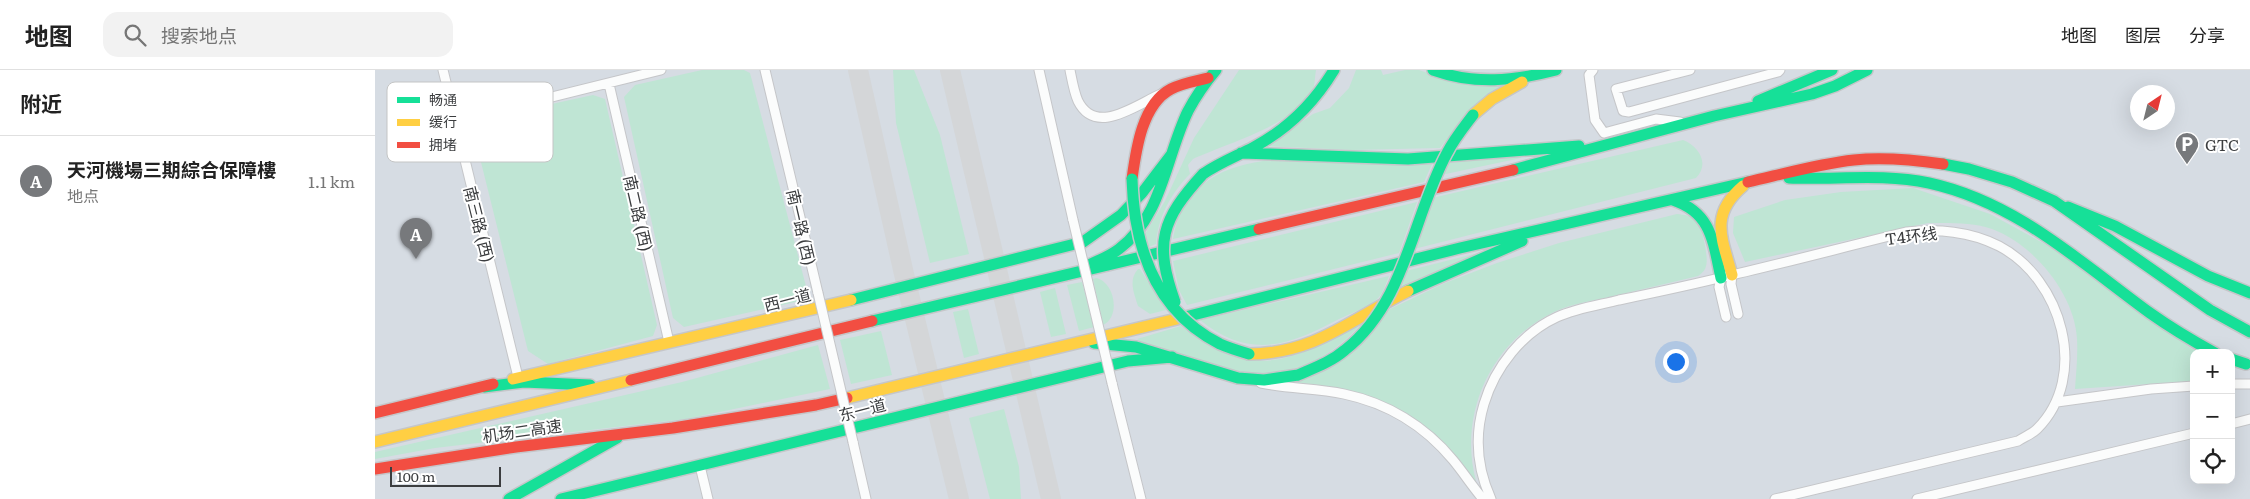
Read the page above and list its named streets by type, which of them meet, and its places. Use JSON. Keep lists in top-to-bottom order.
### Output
{
  "streets": {
    "main road": ["西一道", "东一道", "机场二高速"],
    "street": [
      "南二路 (西)",
      "南三路 (西)",
      "南一路 (西)",
      "T4环线"
    ]
  },
  "crossings": [
    ["南二路 (西)", "西一道"],
    ["南三路 (西)", "西一道"]
  ],
  "places": {
    "parking": ["GTC"]
  },
  "legend": ["畅通", "缓行", "拥堵"],
  "scale_bar": "100 m",
  "north": "top right",
  "page": {
    "header": "地图",
    "search": "搜索地点",
    "nav": ["地图", "图层", "分享"],
    "heading": "附近",
    "list": [
      {
        "mark": "A",
        "name": "天河機場三期綜合保障樓",
        "note": "地点",
        "value": "1.1 km"
      }
    ],
    "pins": "A",
    "map_buttons": ["+", "−"],
    "scale": "100 m"
  }
}
